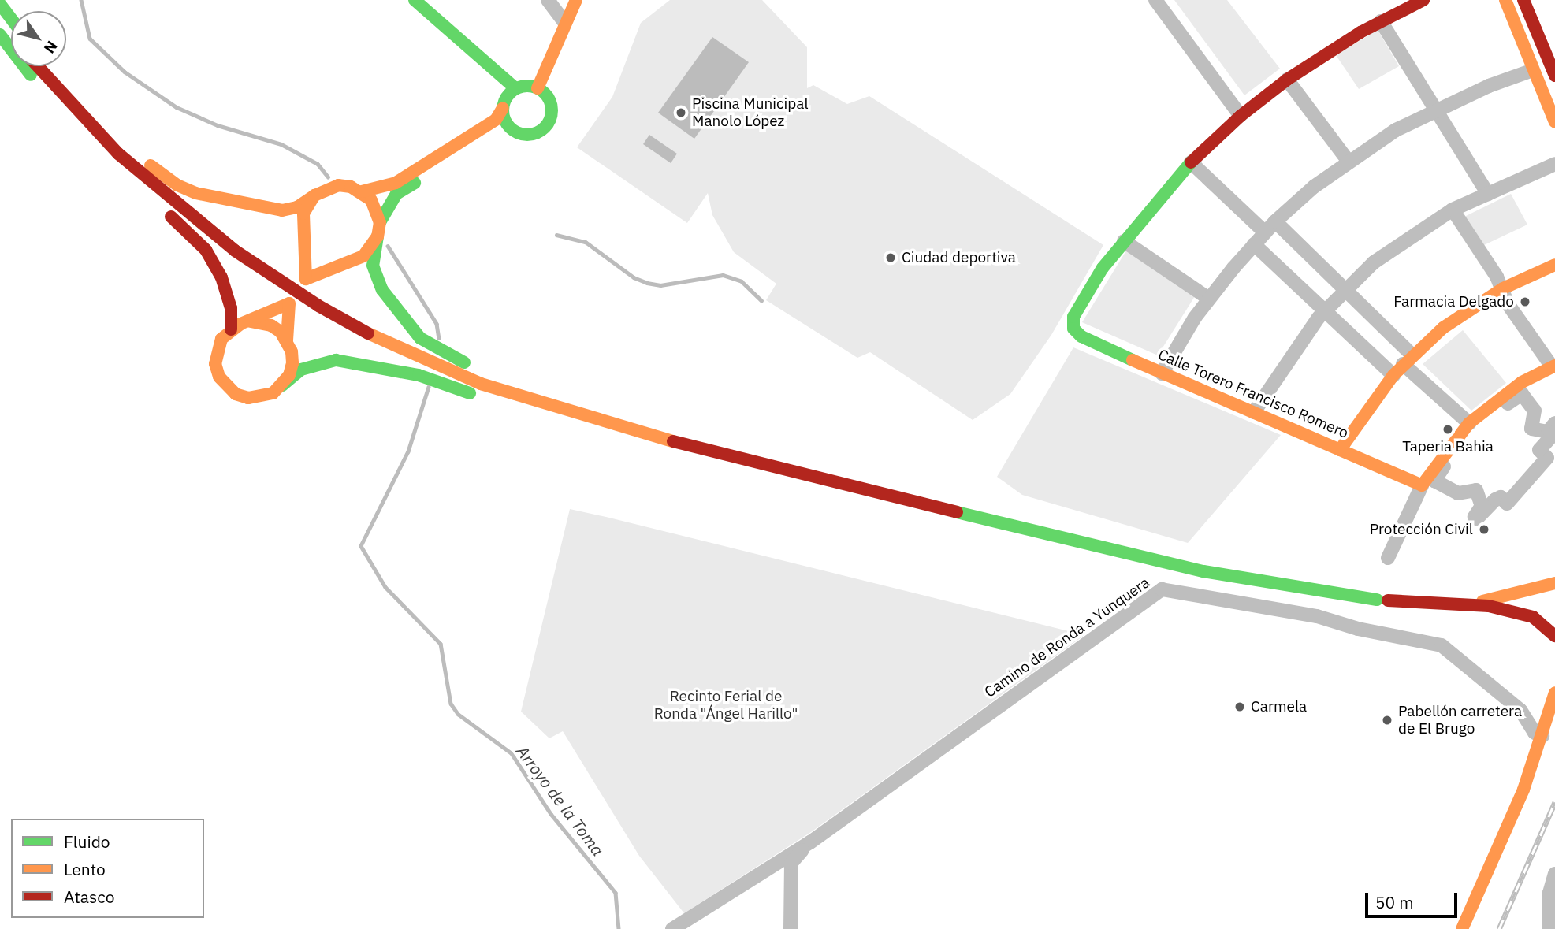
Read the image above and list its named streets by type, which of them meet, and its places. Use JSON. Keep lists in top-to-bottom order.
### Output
{
  "streets": {
    "main road": ["Calle Torero Francisco Romero"],
    "street": ["Camino de Ronda a Yunquera"]
  },
  "water": ["Arroyo de la Toma"],
  "parks": ["Recinto Ferial de Ronda \"Ángel Harillo\""],
  "places": [
    "Piscina Municipal Manolo López",
    "Ciudad deportiva",
    "Farmacia Delgado",
    "Taperia Bahia",
    "Protección Civil",
    "Carmela",
    "Pabellón carretera de El Brugo"
  ],
  "legend": ["Fluido", "Lento", "Atasco"],
  "scale_bar": "50 m",
  "north": "bottom right"
}
